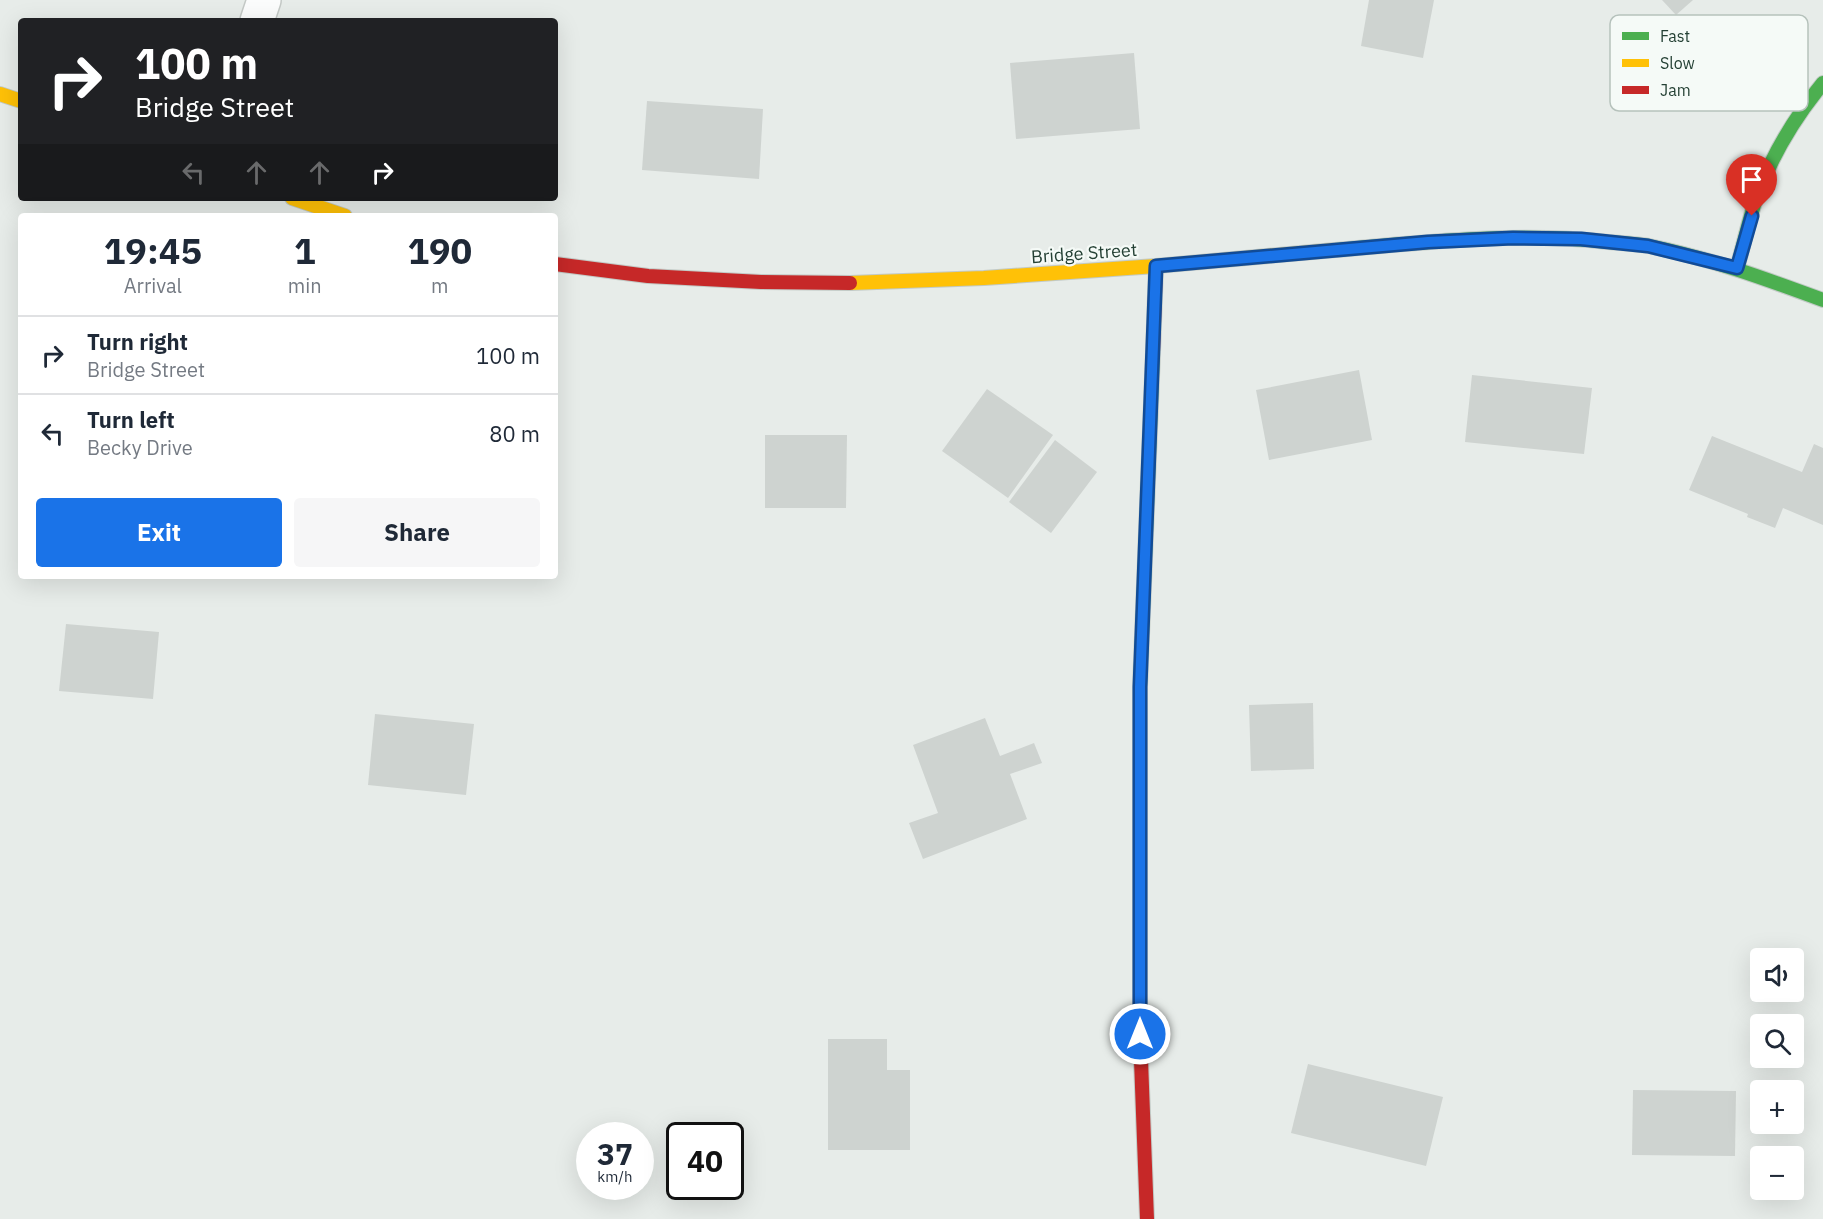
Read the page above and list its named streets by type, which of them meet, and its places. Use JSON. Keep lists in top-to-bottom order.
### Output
{
  "streets": {
    "street": ["Bridge Street"]
  },
  "legend": ["Fast", "Slow", "Jam"],
  "page": {
    "turn": ["100 m", "Bridge Street"],
    "eta": [
      "19:45",
      "Arrival",
      "1",
      "min",
      "190",
      "m"
    ],
    "list": [
      {
        "name": "Turn right",
        "note": "Bridge Street",
        "value": "100 m"
      },
      {
        "name": "Turn left",
        "note": "Becky Drive",
        "value": "80 m"
      }
    ],
    "buttons": ["Exit", "Share"],
    "map_buttons": ["+", "−"],
    "speed": "37 km/h",
    "limit": "40"
  }
}
